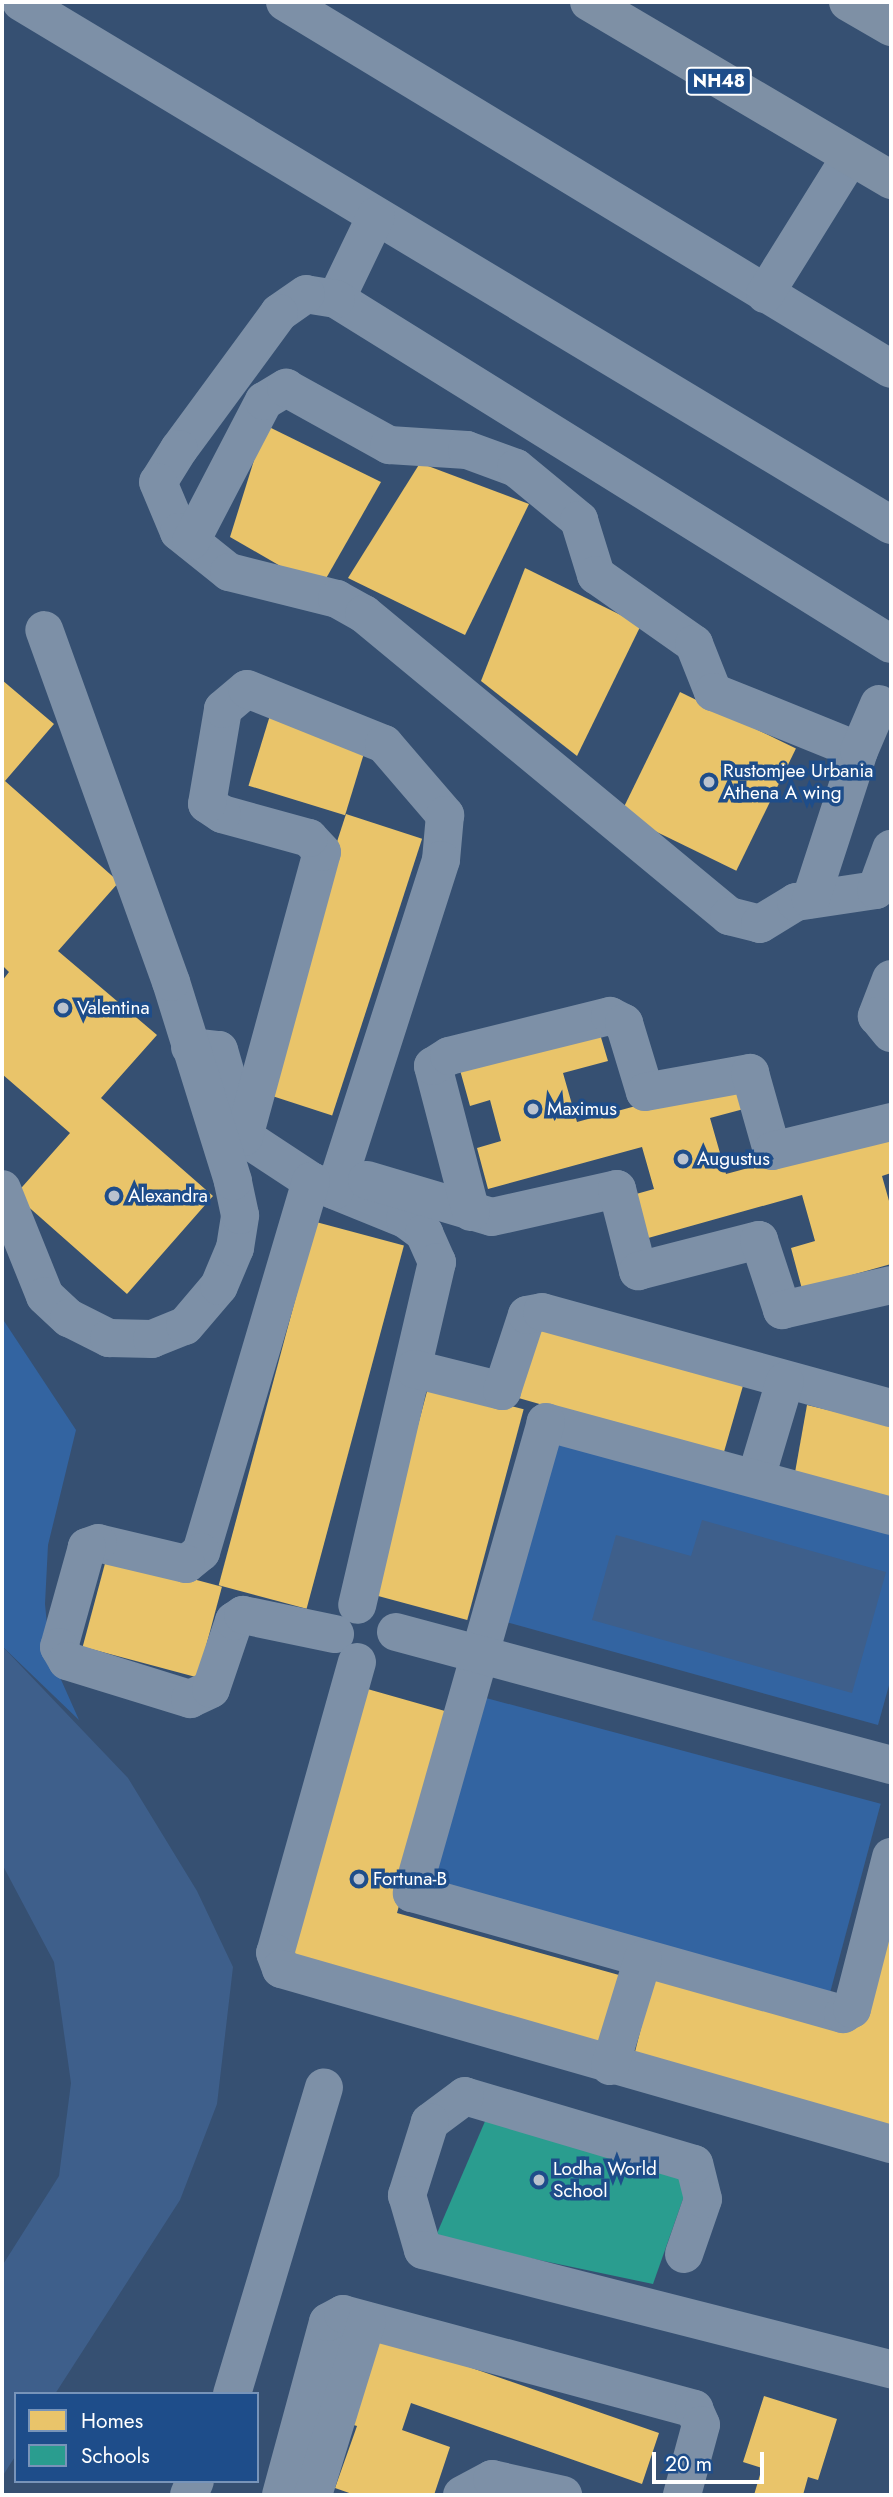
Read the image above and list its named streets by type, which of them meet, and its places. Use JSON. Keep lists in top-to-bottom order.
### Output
{
  "streets": {
    "highway": ["NH48"]
  },
  "places": [
    "Rustomjee Urbania Athena A wing",
    "Valentina",
    "Maximus",
    "Augustus",
    "Alexandra",
    "Fortuna-B",
    "Lodha World School"
  ],
  "legend": ["Homes", "Schools"],
  "scale_bar": "20 m"
}
